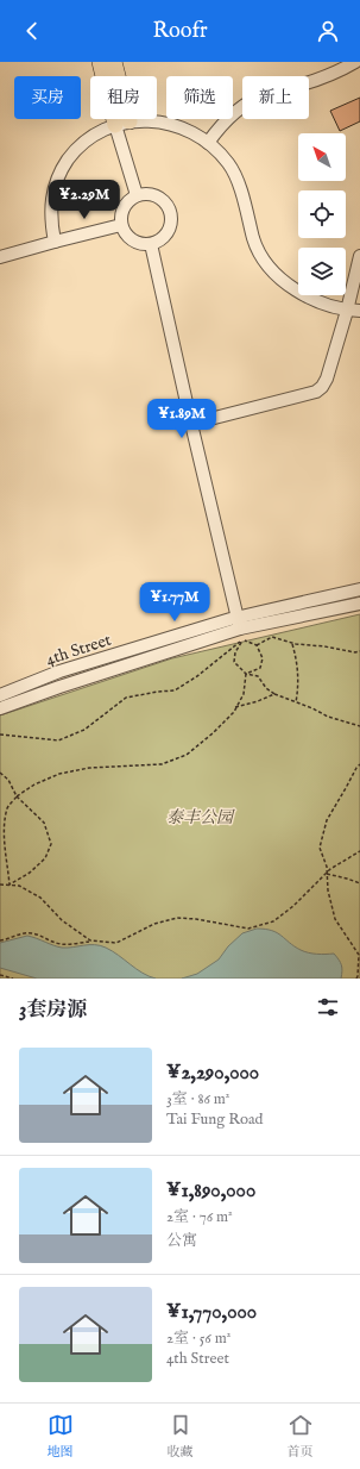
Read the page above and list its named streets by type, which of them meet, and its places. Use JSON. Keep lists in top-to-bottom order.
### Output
{
  "streets": {
    "street": ["4th Street"]
  },
  "parks": ["泰丰公园"],
  "north": "top left",
  "page": {
    "header": "Roofr",
    "chip": [
      "买房",
      "租房",
      "筛选",
      "新上"
    ],
    "price": ["¥2.29M", "¥1.89M", "¥1.77M"],
    "heading": "3套房源",
    "list": [
      {
        "name": "¥2,290,000",
        "note": "3室 · 86 m² · Tai Fung Road"
      },
      {
        "name": "¥1,890,000",
        "note": "2室 · 76 m² · 公寓"
      },
      {
        "name": "¥1,770,000",
        "note": "2室 · 56 m² · 4th Street"
      }
    ],
    "tabs": ["地图", "收藏", "首页"]
  }
}
